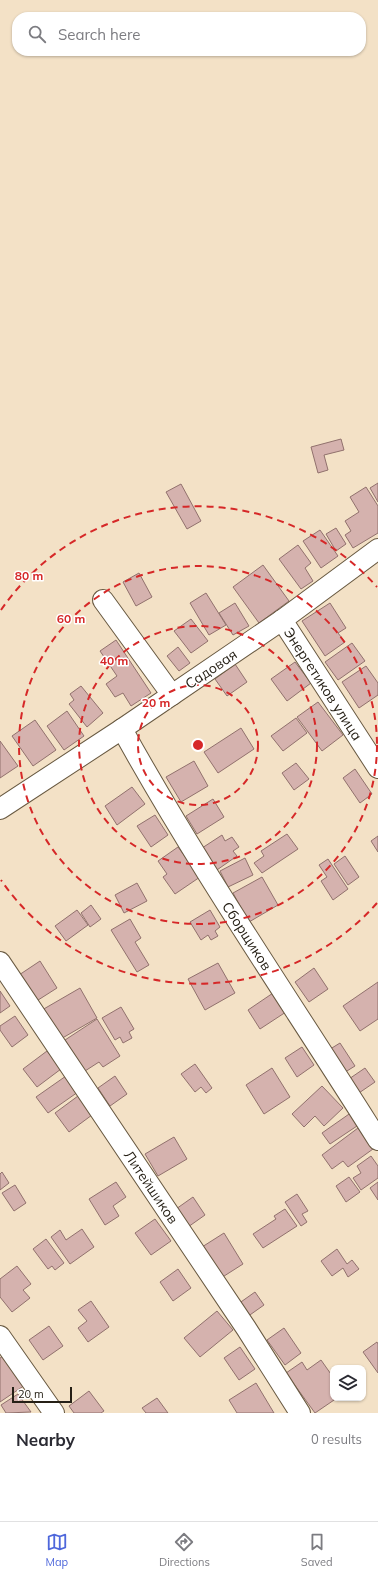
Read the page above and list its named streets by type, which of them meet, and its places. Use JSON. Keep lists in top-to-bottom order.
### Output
{
  "streets": {
    "street": [
      "Садовая",
      "Энергетиков улица",
      "Сборщиков",
      "Литейшиков"
    ]
  },
  "crossings": [
    ["Садовая", "Энергетиков улица"],
    ["Садовая", "Сборщиков"]
  ],
  "scale_bar": "20 m",
  "page": {
    "search": "Search here",
    "scale": "20 m",
    "heading": ["Nearby", "0 results"],
    "nav": ["Map", "Directions", "Saved"]
  },
  "rings": [
    "80 m",
    "60 m",
    "40 m",
    "20 m"
  ]
}
